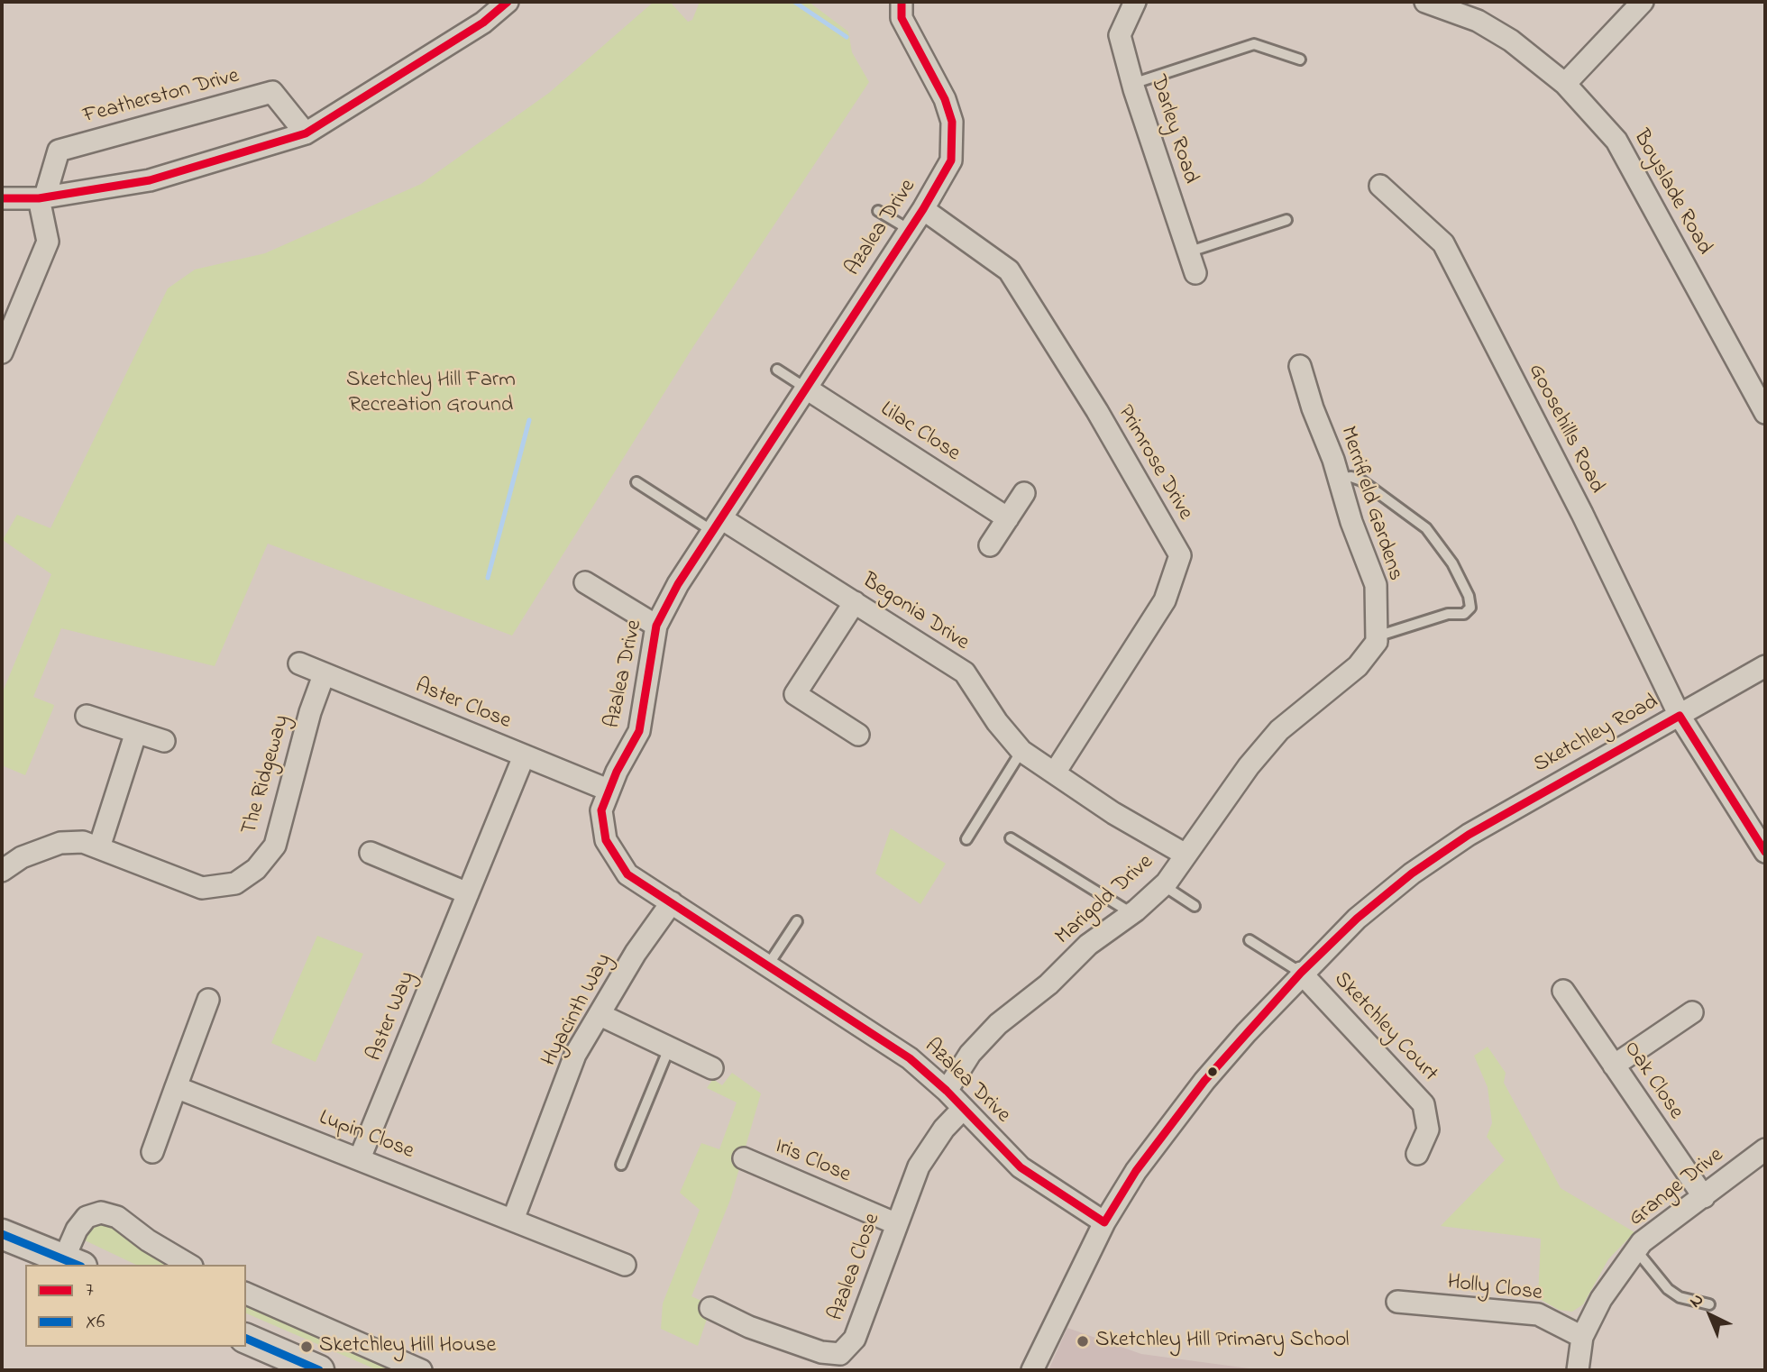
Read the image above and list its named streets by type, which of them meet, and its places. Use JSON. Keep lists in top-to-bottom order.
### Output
{
  "streets": {
    "street": [
      "Featherston Drive",
      "Darley Road",
      "Boyslade Road",
      "Azalea Drive",
      "Goosehills Road",
      "Lilac Close",
      "Primrose Drive",
      "Merrifield Gardens",
      "Begonia Drive",
      "Aster Close",
      "Sketchley Road",
      "The Ridgeway",
      "Marigold Drive",
      "Hyacinth Way",
      "Aster Way",
      "Sketchley Court",
      "Oak Close",
      "Lupin Close",
      "Iris Close",
      "Grange Drive",
      "Azalea Close",
      "Holly Close"
    ]
  },
  "crossings": [
    ["Azalea Drive", "Lilac Close"],
    ["Azalea Drive", "Primrose Drive"],
    ["Azalea Drive", "Begonia Drive"],
    ["Azalea Drive", "Aster Close"],
    ["Azalea Drive", "Sketchley Road"],
    ["Azalea Drive", "Marigold Drive"],
    ["Azalea Drive", "Hyacinth Way"],
    ["Azalea Drive", "Azalea Close"],
    ["Goosehills Road", "Sketchley Road"],
    ["Primrose Drive", "Begonia Drive"],
    ["Merrifield Gardens", "Marigold Drive"],
    ["Begonia Drive", "Marigold Drive"],
    ["Aster Close", "The Ridgeway"],
    ["Aster Close", "Aster Way"],
    ["Sketchley Road", "Sketchley Court"],
    ["Hyacinth Way", "Lupin Close"],
    ["Aster Way", "Lupin Close"],
    ["Oak Close", "Grange Drive"],
    ["Iris Close", "Azalea Close"],
    ["Grange Drive", "Holly Close"]
  ],
  "parks": ["Sketchley Hill Farm Recreation Ground"],
  "places": ["Sketchley Hill Primary School", "Sketchley Hill House"],
  "lines": ["transit line 7", "transit line X6"],
  "legend": ["7", "X6"],
  "north": "top left"
}
